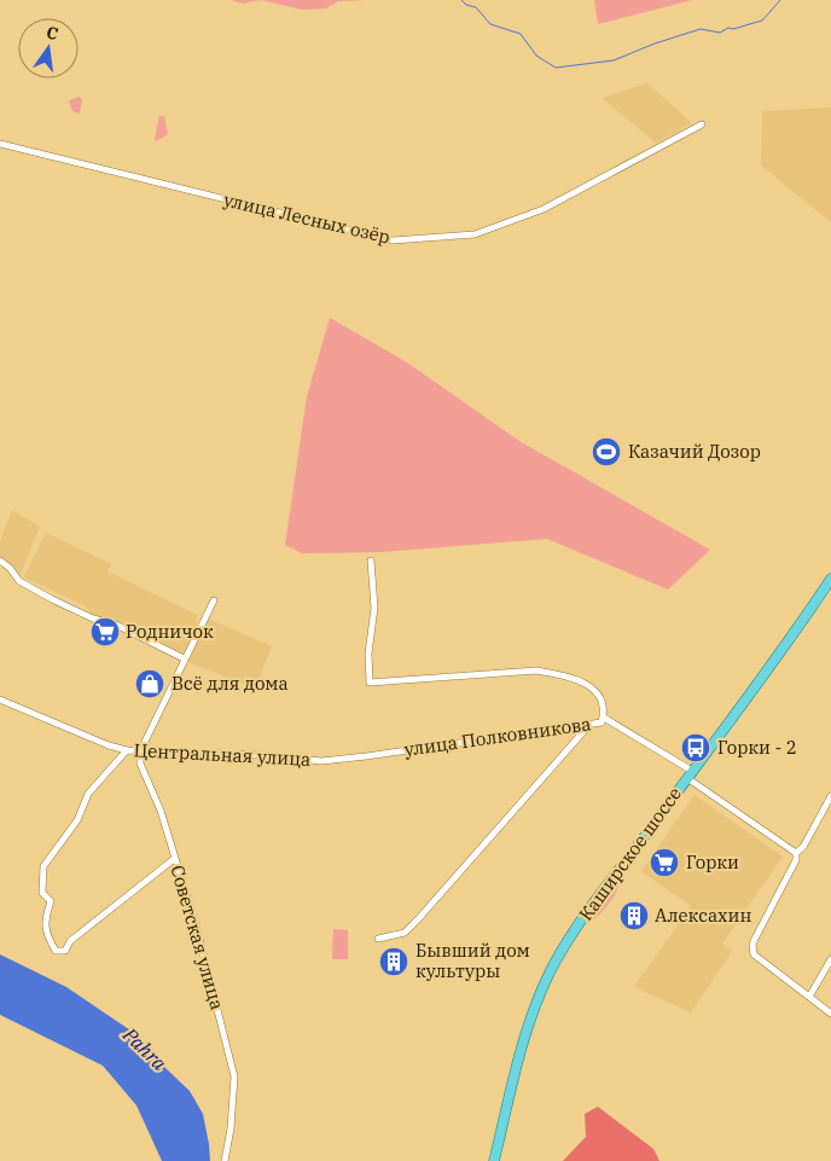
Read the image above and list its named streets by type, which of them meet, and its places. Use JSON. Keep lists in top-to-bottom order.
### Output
{
  "streets": {
    "main road": ["Каширское шоссе"],
    "street": [
      "улица Лесных озёр",
      "улица Полковникова",
      "Центральная улица",
      "Советская улица"
    ]
  },
  "crossings": [
    ["улица Полковникова", "Центральная улица"],
    ["Центральная улица", "Советская улица"]
  ],
  "water": ["Pahra"],
  "places": {
    "sports": ["Казачий Дозор"],
    "supermarket": ["Родничок", "Горки"],
    "shop": ["Всё для дома"],
    "bus stop": ["Горки - 2"],
    "building": ["Алексахин", "Бывший дом культуры"]
  },
  "north": "top"
}
